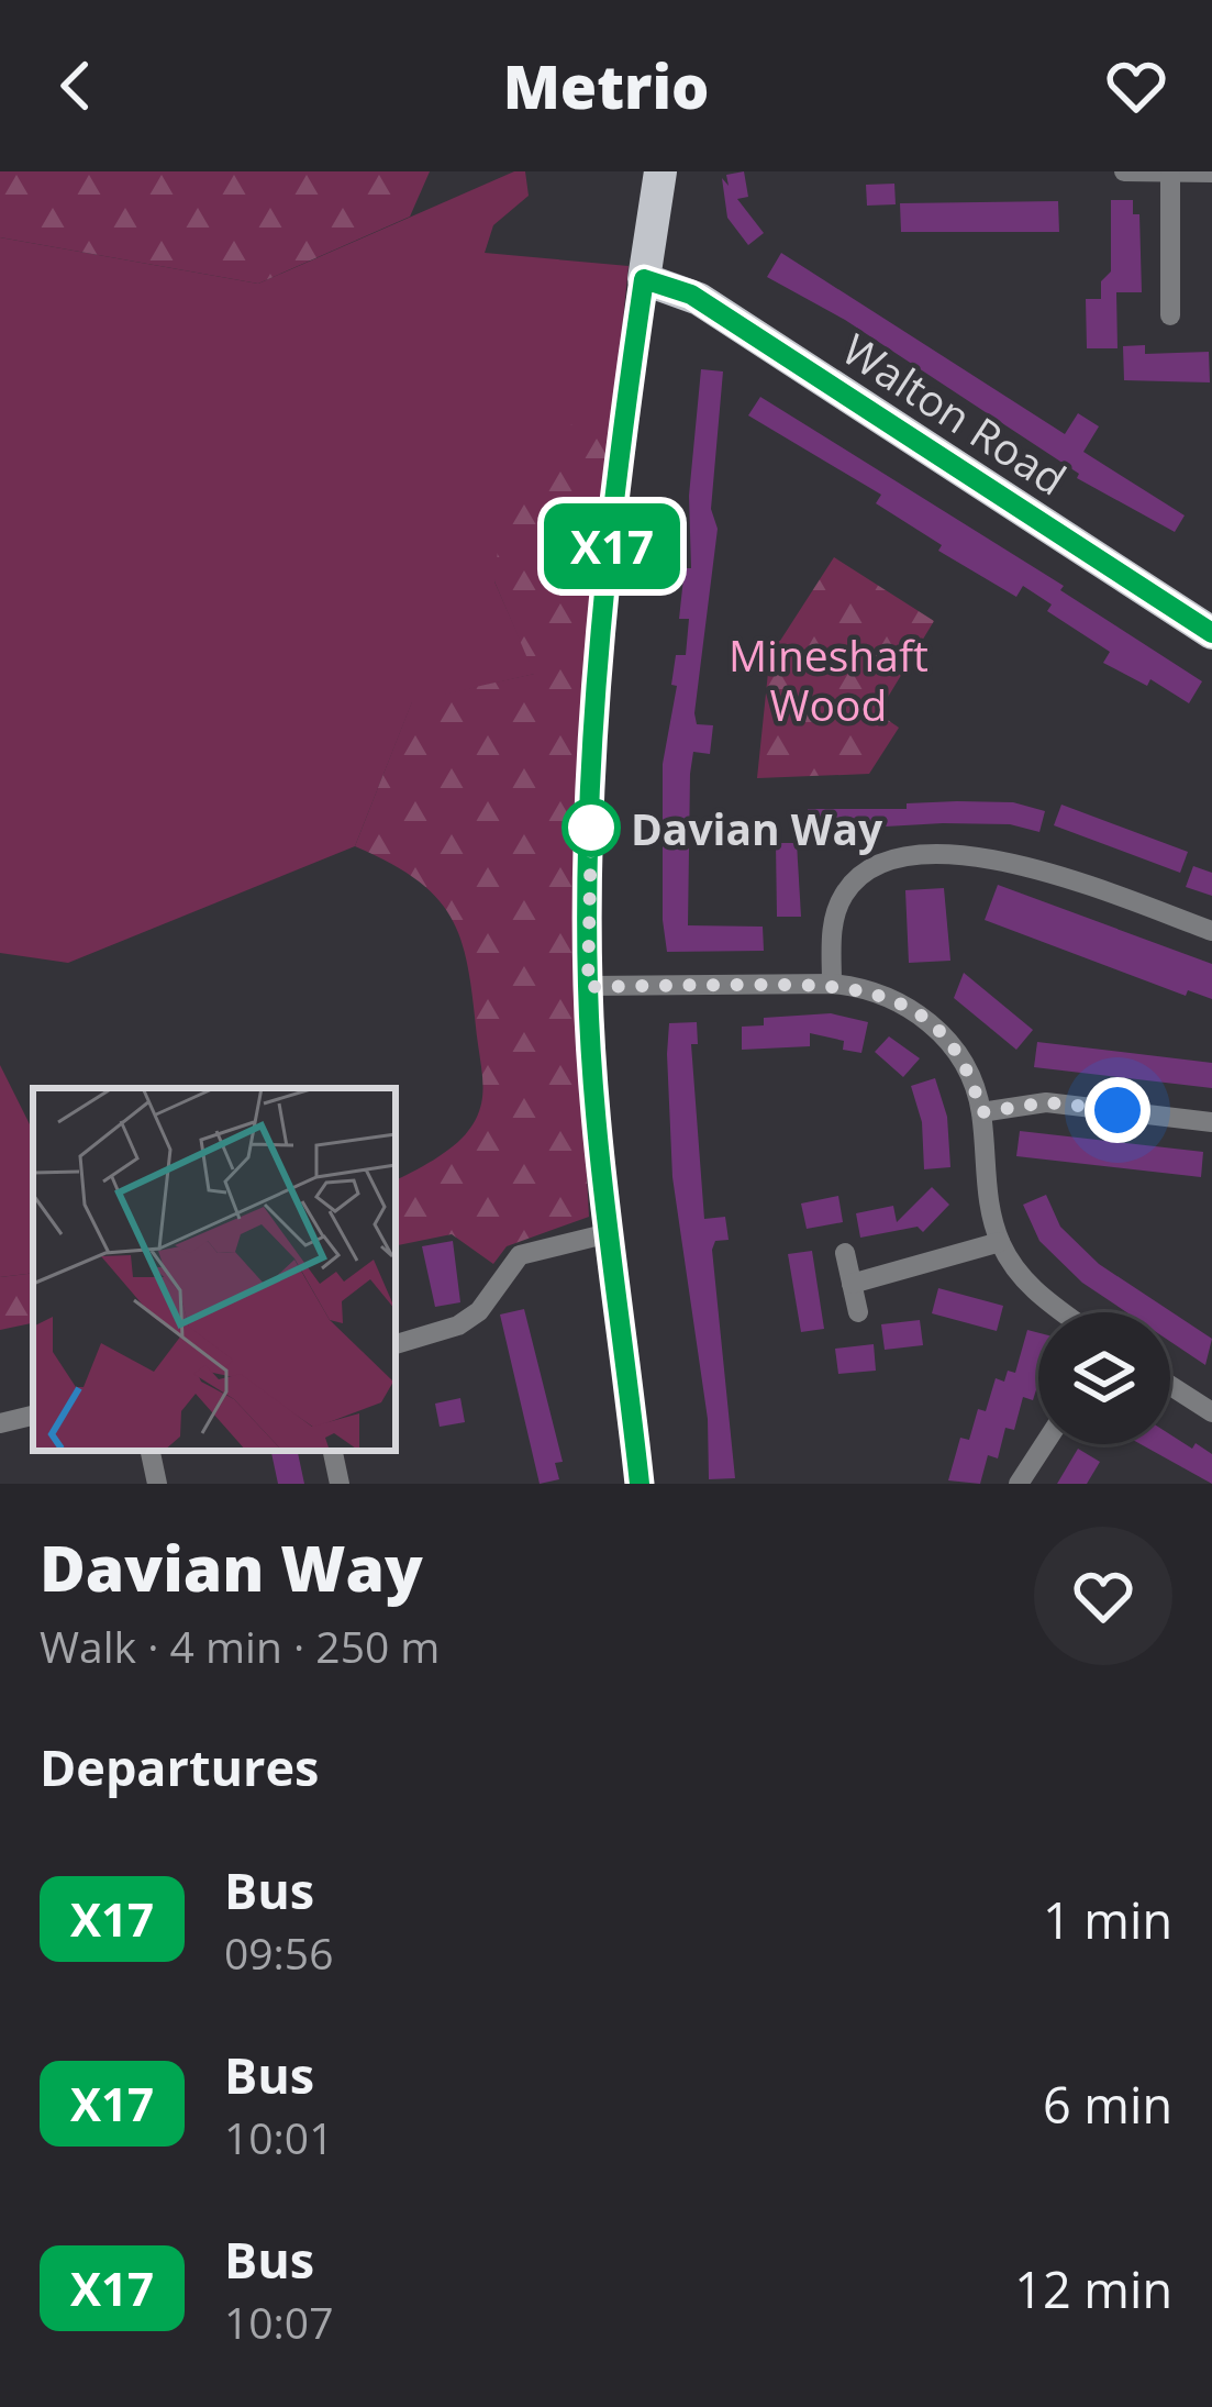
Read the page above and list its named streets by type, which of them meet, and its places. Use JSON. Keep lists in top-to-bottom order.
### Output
{
  "streets": {
    "main road": ["Walton Road"]
  },
  "parks": ["Mineshaft Wood"],
  "places": ["Davian Way"],
  "lines": ["bus line X17"],
  "page": {
    "header": "Metrio",
    "on_map": "X17",
    "heading": [
      ["Davian Way", "Walk · 4 min · 250 m"],
      "Departures"
    ],
    "list": [
      {
        "mark": "X17",
        "name": "Bus",
        "note": "09:56",
        "value": "1 min"
      },
      {
        "mark": "X17",
        "name": "Bus",
        "note": "10:01",
        "value": "6 min"
      },
      {
        "mark": "X17",
        "name": "Bus",
        "note": "10:07",
        "value": "12 min"
      }
    ]
  }
}
